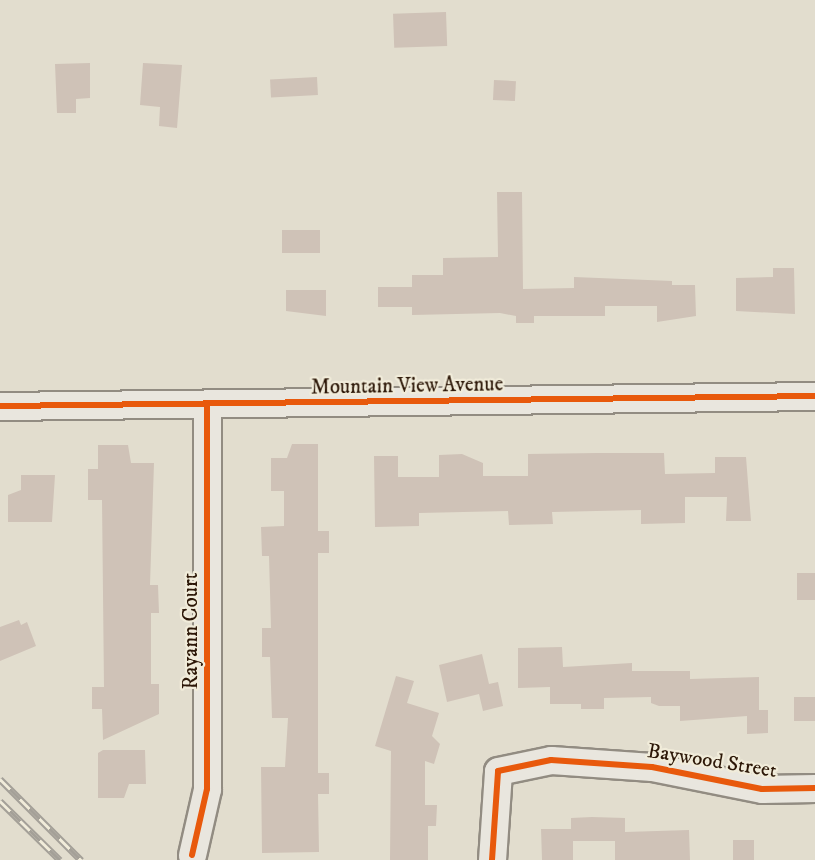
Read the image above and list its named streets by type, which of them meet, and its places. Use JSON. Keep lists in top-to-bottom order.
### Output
{
  "streets": {
    "street": ["Mountain View Avenue", "Rayann Court", "Baywood Street"]
  },
  "crossings": [
    ["Mountain View Avenue", "Rayann Court"]
  ]
}
